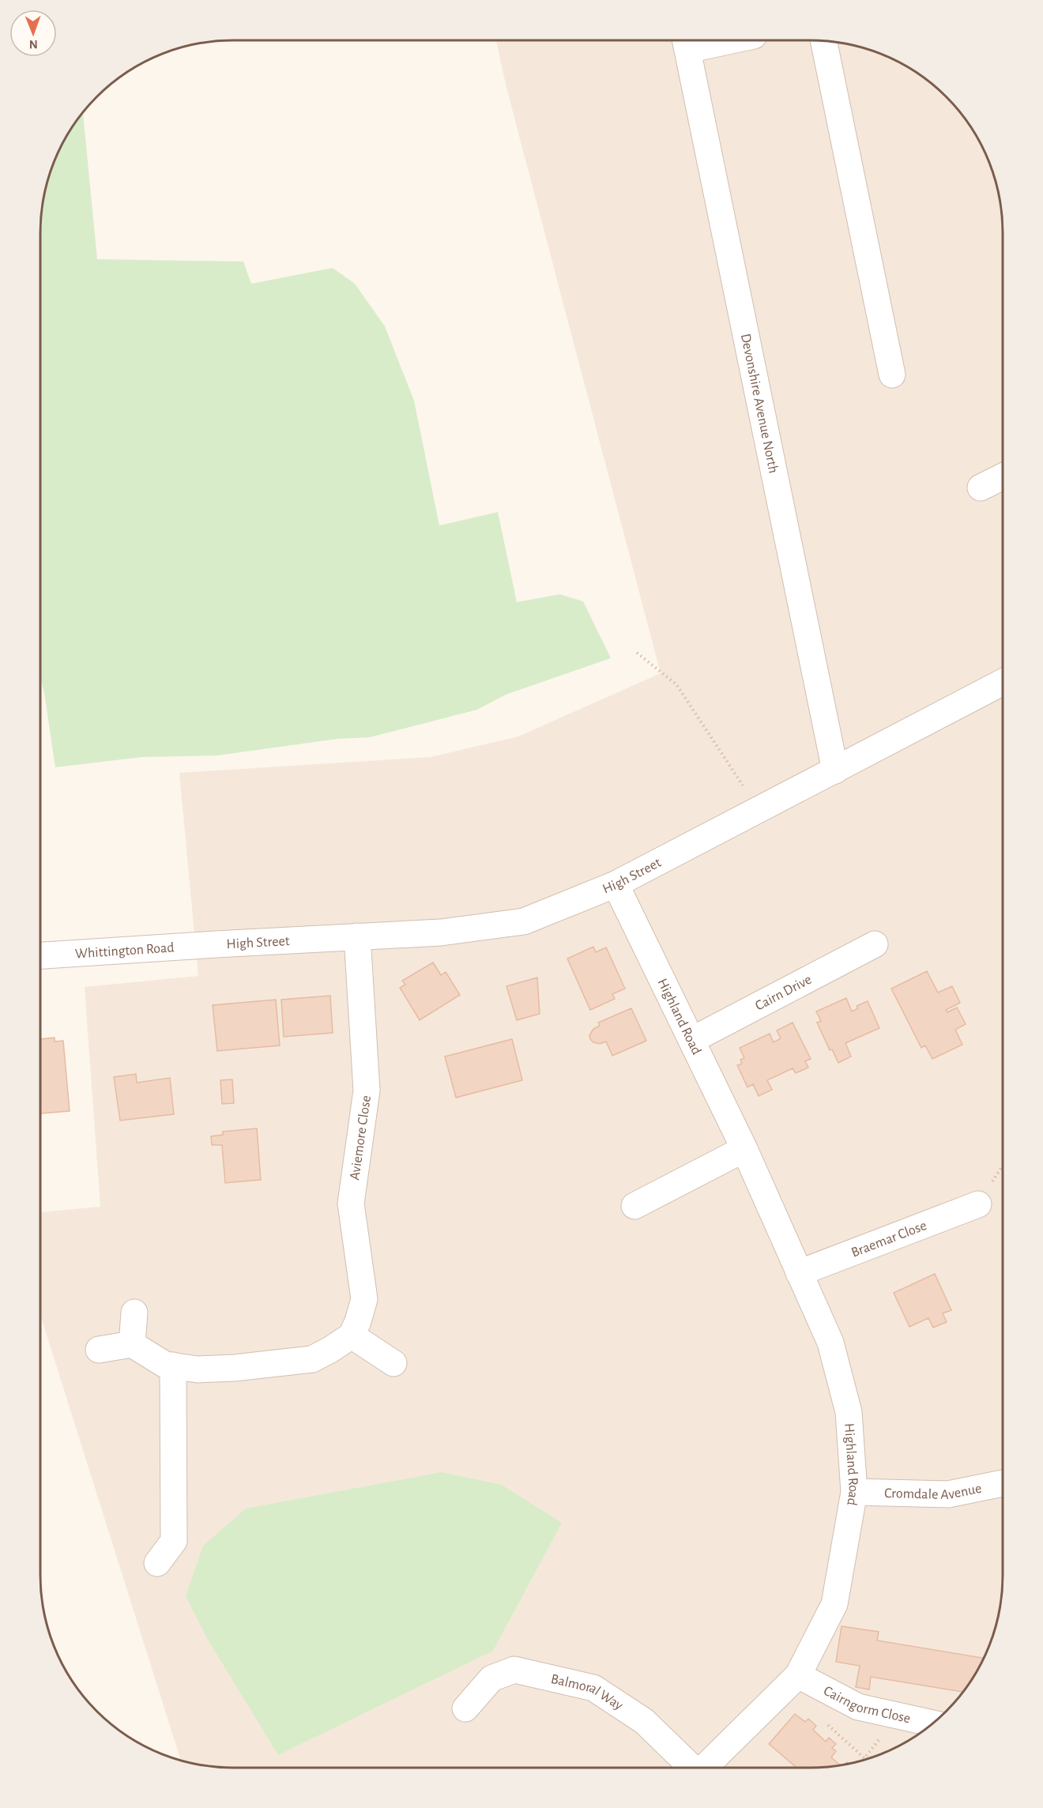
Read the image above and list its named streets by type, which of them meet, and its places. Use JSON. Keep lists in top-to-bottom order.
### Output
{
  "streets": {
    "street": [
      "Devonshire Avenue North",
      "High Street",
      "Whittington Road",
      "Cairn Drive",
      "Highland Road",
      "Aviemore Close",
      "Braemar Close",
      "Cromdale Avenue",
      "Balmoral Way",
      "Cairngorm Close"
    ]
  },
  "crossings": [
    ["Devonshire Avenue North", "High Street"],
    ["High Street", "Whittington Road"],
    ["High Street", "Highland Road"],
    ["High Street", "Aviemore Close"],
    ["Cairn Drive", "Highland Road"],
    ["Highland Road", "Braemar Close"],
    ["Highland Road", "Cromdale Avenue"],
    ["Highland Road", "Cairngorm Close"]
  ],
  "north": "bottom"
}
